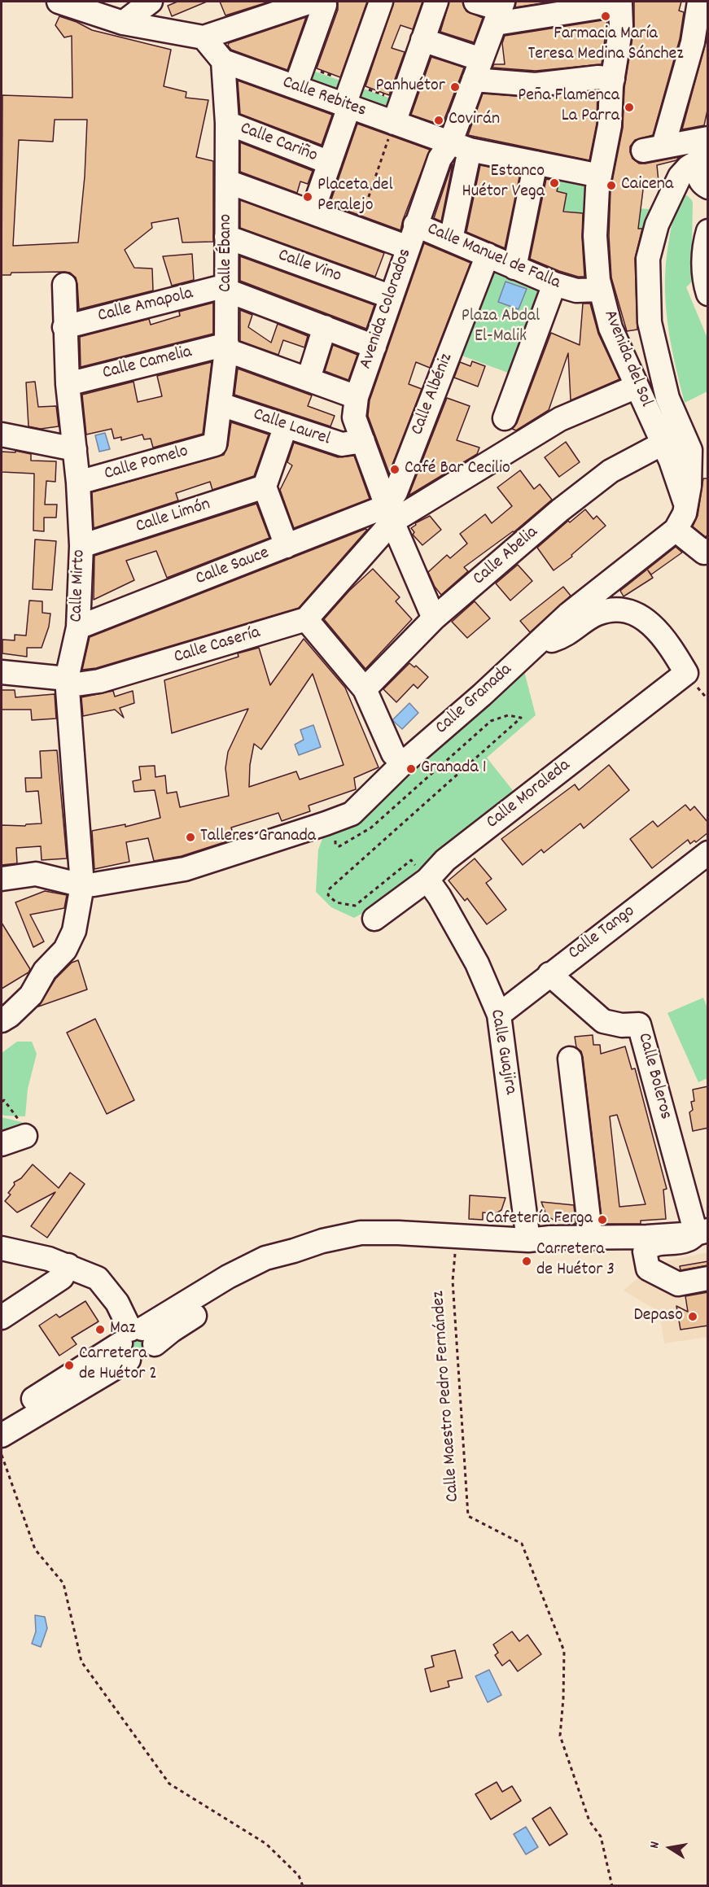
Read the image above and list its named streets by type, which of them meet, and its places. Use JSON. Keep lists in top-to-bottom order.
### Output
{
  "streets": {
    "street": [
      "Calle Rebites",
      "Calle Cariño",
      "Calle Ébano",
      "Calle Manuel de Falla",
      "Calle Vino",
      "Calle Amapola",
      "Avenida Colorados",
      "Avenida del Sol",
      "Calle Camelia",
      "Calle Albéniz",
      "Calle Laurel",
      "Calle Pomelo",
      "Calle Limón",
      "Calle Abelia",
      "Calle Sauce",
      "Calle Mirto",
      "Calle Casería",
      "Calle Granada",
      "Calle Moraleda",
      "Calle Tango",
      "Calle Guajira",
      "Calle Boleros"
    ],
    "path": ["Calle Maestro Pedro Fernández"]
  },
  "crossings": [
    ["Calle Rebites", "Calle Ébano"],
    ["Calle Rebites", "Avenida Colorados"],
    ["Calle Rebites", "Avenida del Sol"],
    ["Calle Cariño", "Calle Ébano"],
    ["Calle Ébano", "Calle Vino"],
    ["Calle Ébano", "Calle Amapola"],
    ["Calle Ébano", "Calle Camelia"],
    ["Calle Ébano", "Calle Laurel"],
    ["Calle Ébano", "Calle Pomelo"],
    ["Calle Manuel de Falla", "Avenida Colorados"],
    ["Calle Manuel de Falla", "Avenida del Sol"],
    ["Calle Manuel de Falla", "Calle Albéniz"],
    ["Calle Vino", "Avenida Colorados"],
    ["Calle Amapola", "Calle Mirto"],
    ["Avenida Colorados", "Avenida del Sol"],
    ["Avenida Colorados", "Calle Albéniz"],
    ["Avenida Colorados", "Calle Laurel"],
    ["Avenida Colorados", "Calle Abelia"],
    ["Avenida Colorados", "Calle Sauce"],
    ["Avenida del Sol", "Calle Abelia"],
    ["Avenida del Sol", "Calle Granada"],
    ["Calle Camelia", "Calle Mirto"],
    ["Calle Albéniz", "Calle Sauce"],
    ["Calle Pomelo", "Calle Mirto"],
    ["Calle Limón", "Calle Mirto"],
    ["Calle Sauce", "Calle Mirto"],
    ["Calle Mirto", "Calle Casería"],
    ["Calle Mirto", "Calle Granada"],
    ["Calle Granada", "Calle Moraleda"],
    ["Calle Moraleda", "Calle Guajira"],
    ["Calle Tango", "Calle Guajira"],
    ["Calle Tango", "Calle Boleros"]
  ],
  "parks": ["Plaza Abdal El-Malik"],
  "places": [
    "Farmacia María Teresa Medina Sánchez",
    "Panhuétor",
    "Peña Flamenca La Parra",
    "Covirán",
    "Estanco Huétor Vega",
    "Caicena",
    "Placeta del Peralejo",
    "Café Bar Cecilio",
    "Granada 1",
    "Talleres Granada",
    "Cafetería Ferga",
    "Carretera de Huétor 3",
    "Depaso",
    "Maz",
    "Carretera de Huétor 2"
  ],
  "north": "left"
}
